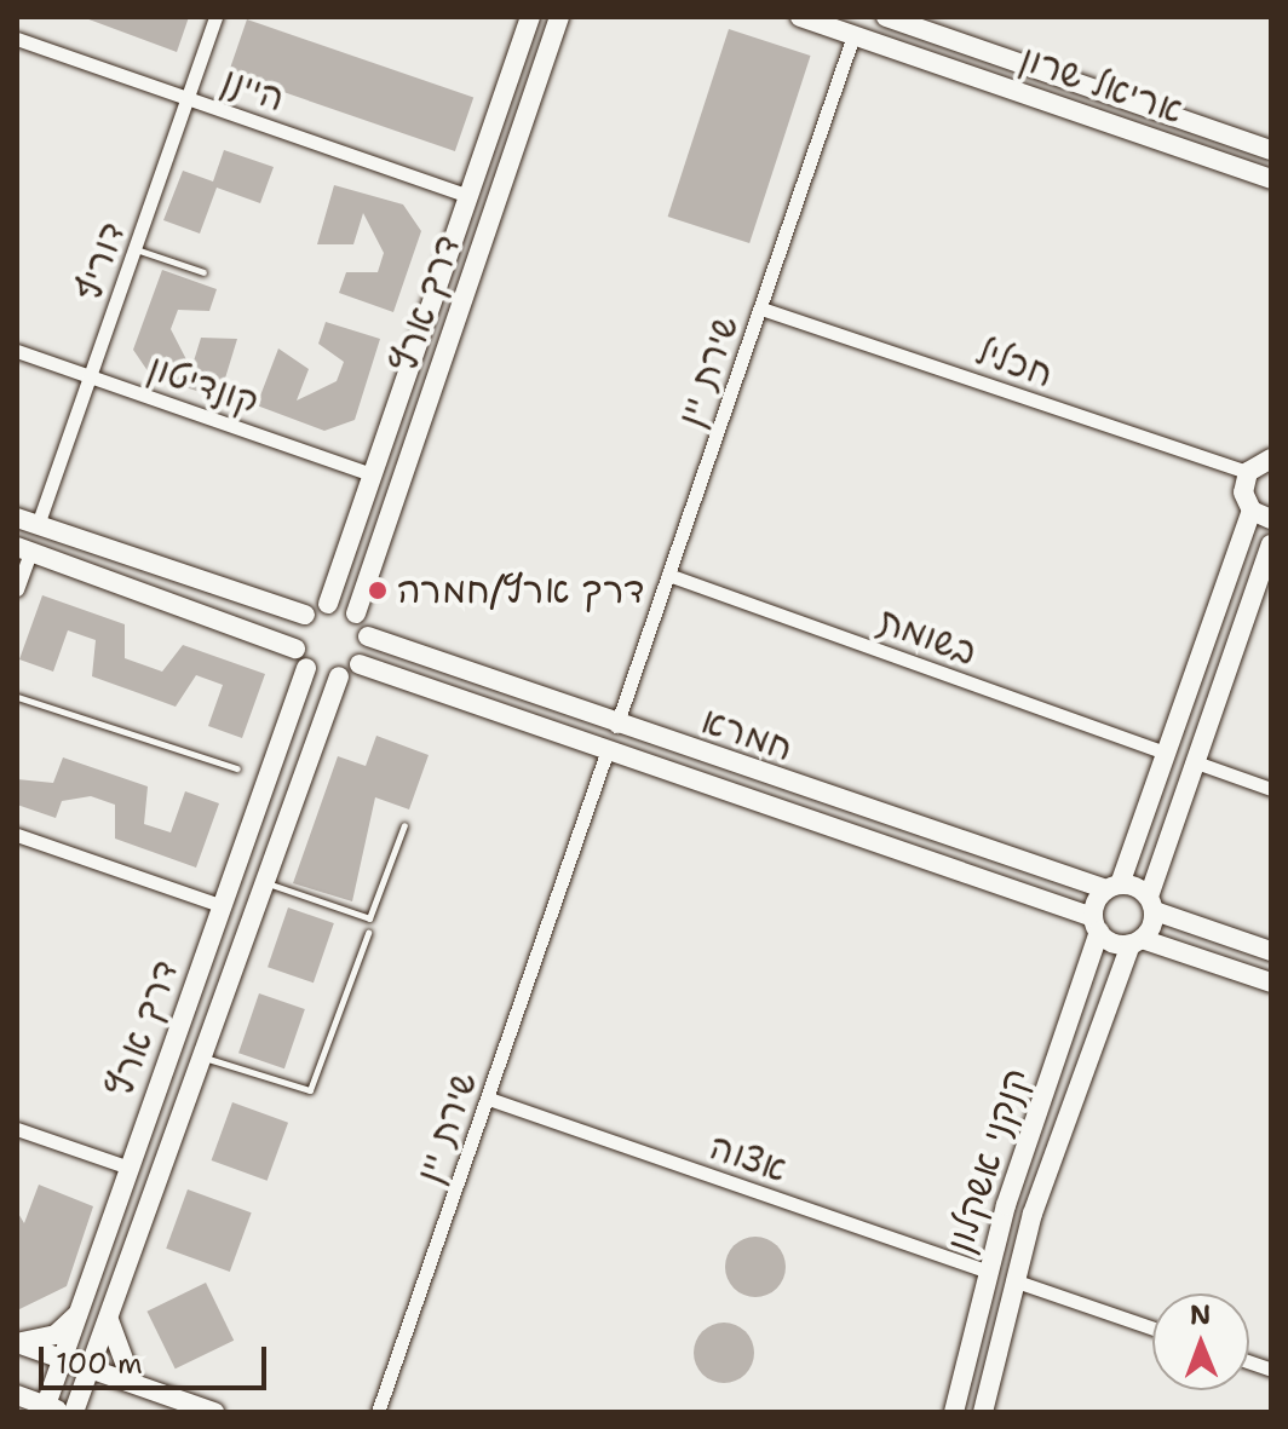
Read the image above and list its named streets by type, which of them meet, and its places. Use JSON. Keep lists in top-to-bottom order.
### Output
{
  "streets": {
    "street": [
      "אריאל שרון",
      "היינן",
      "דוריף",
      "דרך ארץ",
      "חכליל",
      "שירת יין",
      "קונדיטון",
      "בשומת",
      "חמרא",
      "אצוה",
      "קנקני אשקלון"
    ]
  },
  "crossings": [
    ["אריאל שרון", "שירת יין"],
    ["היינן", "דוריף"],
    ["היינן", "דרך ארץ"],
    ["דוריף", "קונדיטון"],
    ["דרך ארץ", "קונדיטון"],
    ["דרך ארץ", "חמרא"],
    ["חכליל", "שירת יין"],
    ["שירת יין", "בשומת"],
    ["שירת יין", "חמרא"],
    ["שירת יין", "אצוה"],
    ["חמרא", "קנקני אשקלון"],
    ["אצוה", "קנקני אשקלון"]
  ],
  "places": ["דרך ארץ/חמרה"],
  "scale_bar": "100 m",
  "north": "top"
}
